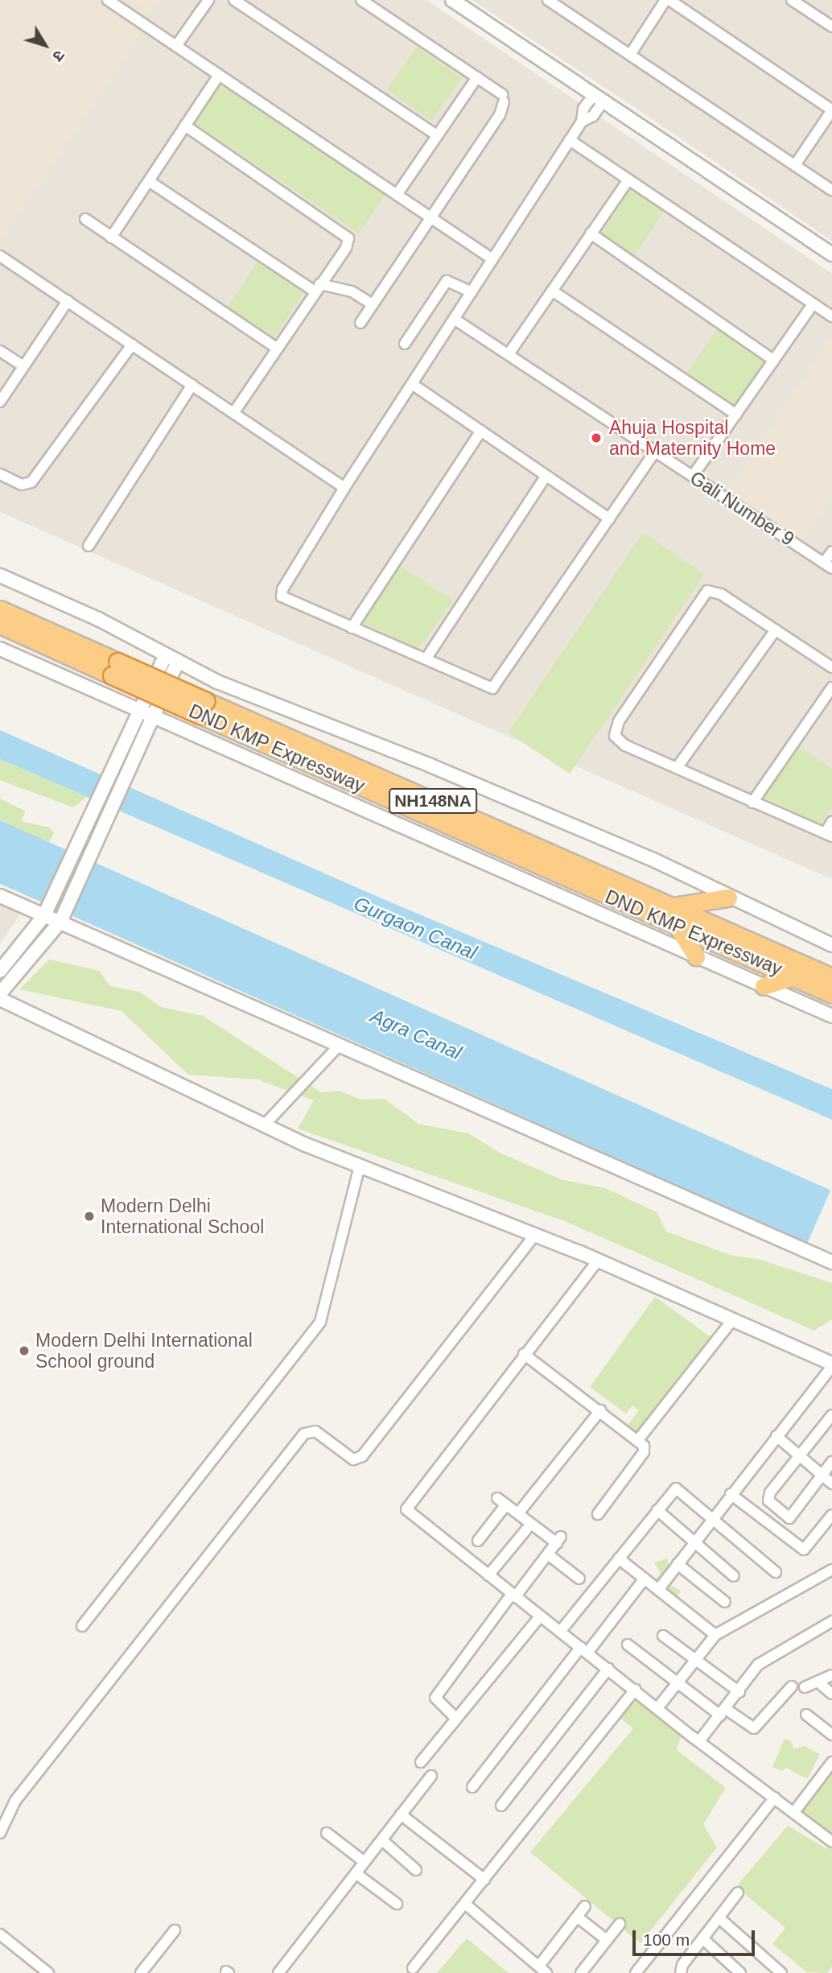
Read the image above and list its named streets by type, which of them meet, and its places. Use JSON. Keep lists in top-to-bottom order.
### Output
{
  "streets": {
    "highway": ["DND KMP Expressway", "NH148NA"],
    "street": ["Gali Number 9"]
  },
  "water": ["Gurgaon Canal", "Agra Canal"],
  "places": ["Ahuja Hospital and Maternity Home", "Modern Delhi International School", "Modern Delhi International School ground"],
  "scale_bar": "100 m",
  "north": "bottom right"
}
